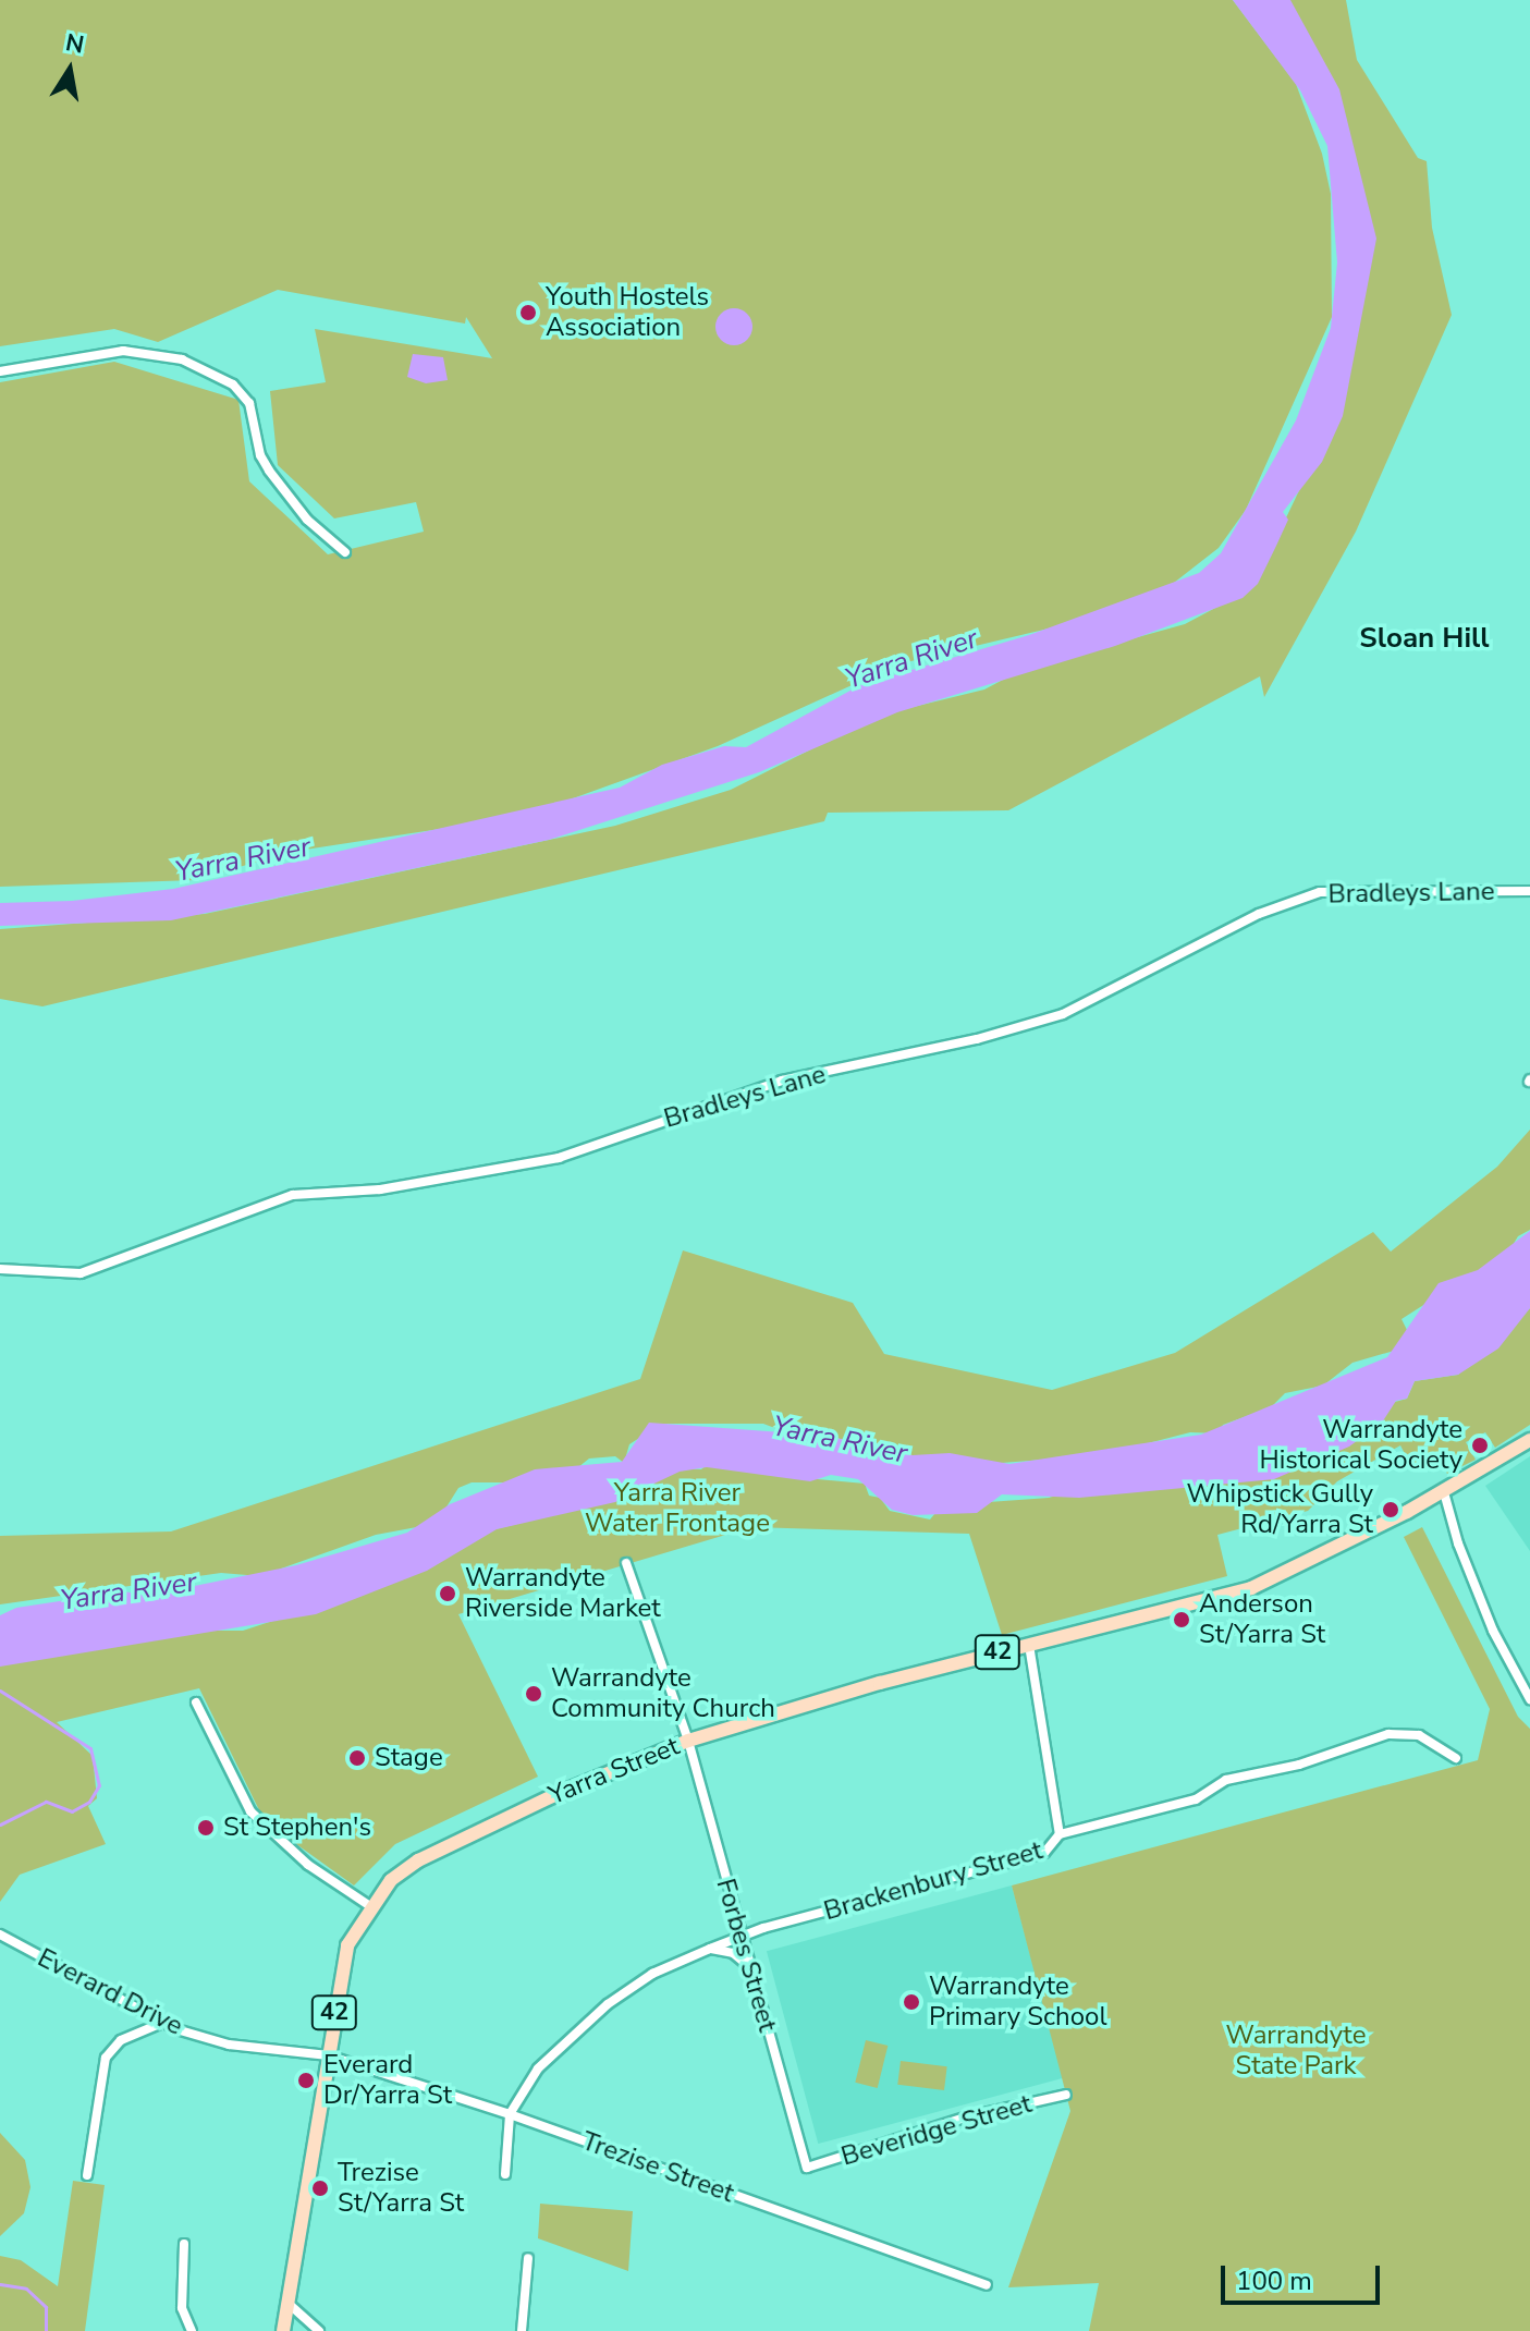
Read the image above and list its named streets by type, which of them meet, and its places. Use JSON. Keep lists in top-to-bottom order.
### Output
{
  "streets": {
    "main road": ["42", "Yarra Street"],
    "street": [
      "Bradleys Lane",
      "Brackenbury Street",
      "Forbes Street",
      "Everard Drive",
      "Beveridge Street",
      "Trezise Street"
    ]
  },
  "crossings": [
    ["Yarra Street", "Forbes Street"],
    ["Yarra Street", "Everard Drive"],
    ["Yarra Street", "Trezise Street"],
    ["Brackenbury Street", "Forbes Street"],
    ["Brackenbury Street", "Trezise Street"],
    ["Forbes Street", "Beveridge Street"],
    ["Everard Drive", "Trezise Street"]
  ],
  "districts": ["Sloan Hill"],
  "water": ["Yarra River"],
  "parks": ["Yarra River Water Frontage", "Warrandyte State Park"],
  "places": [
    "Youth Hostels Association",
    "Warrandyte Historical Society",
    "Whipstick Gully Rd/Yarra St",
    "Warrandyte Riverside Market",
    "Anderson St/Yarra St",
    "Warrandyte Community Church",
    "Stage",
    "St Stephen's",
    "Warrandyte Primary School",
    "Everard Dr/Yarra St",
    "Trezise St/Yarra St"
  ],
  "scale_bar": "100 m",
  "north": "top"
}
